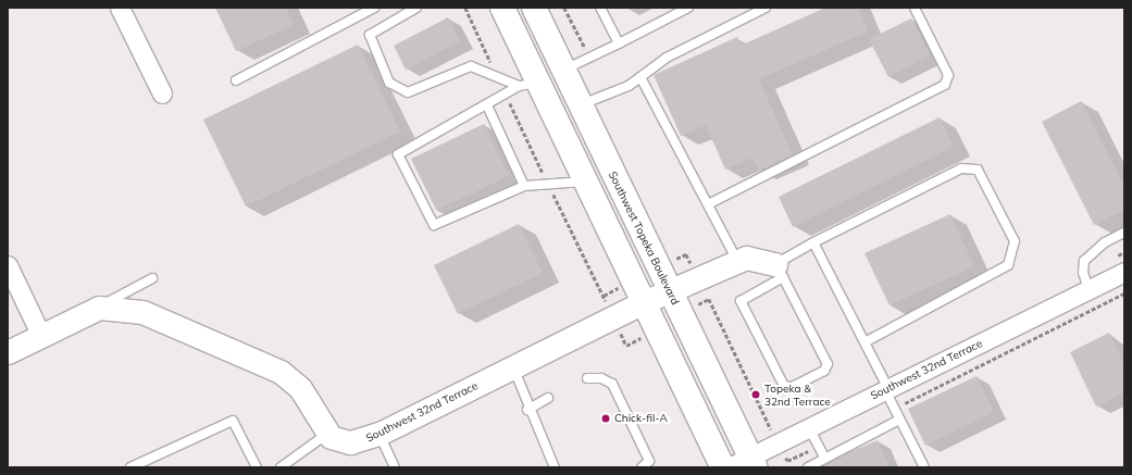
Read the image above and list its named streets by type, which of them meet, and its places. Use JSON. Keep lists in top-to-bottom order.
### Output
{
  "streets": {
    "main road": ["Southwest Topeka Boulevard"],
    "street": ["Southwest 32nd Terrace"]
  },
  "crossings": [
    ["Southwest Topeka Boulevard", "Southwest 32nd Terrace"]
  ],
  "places": ["Topeka & 32nd Terrace", "Chick-fil-A"]
}
